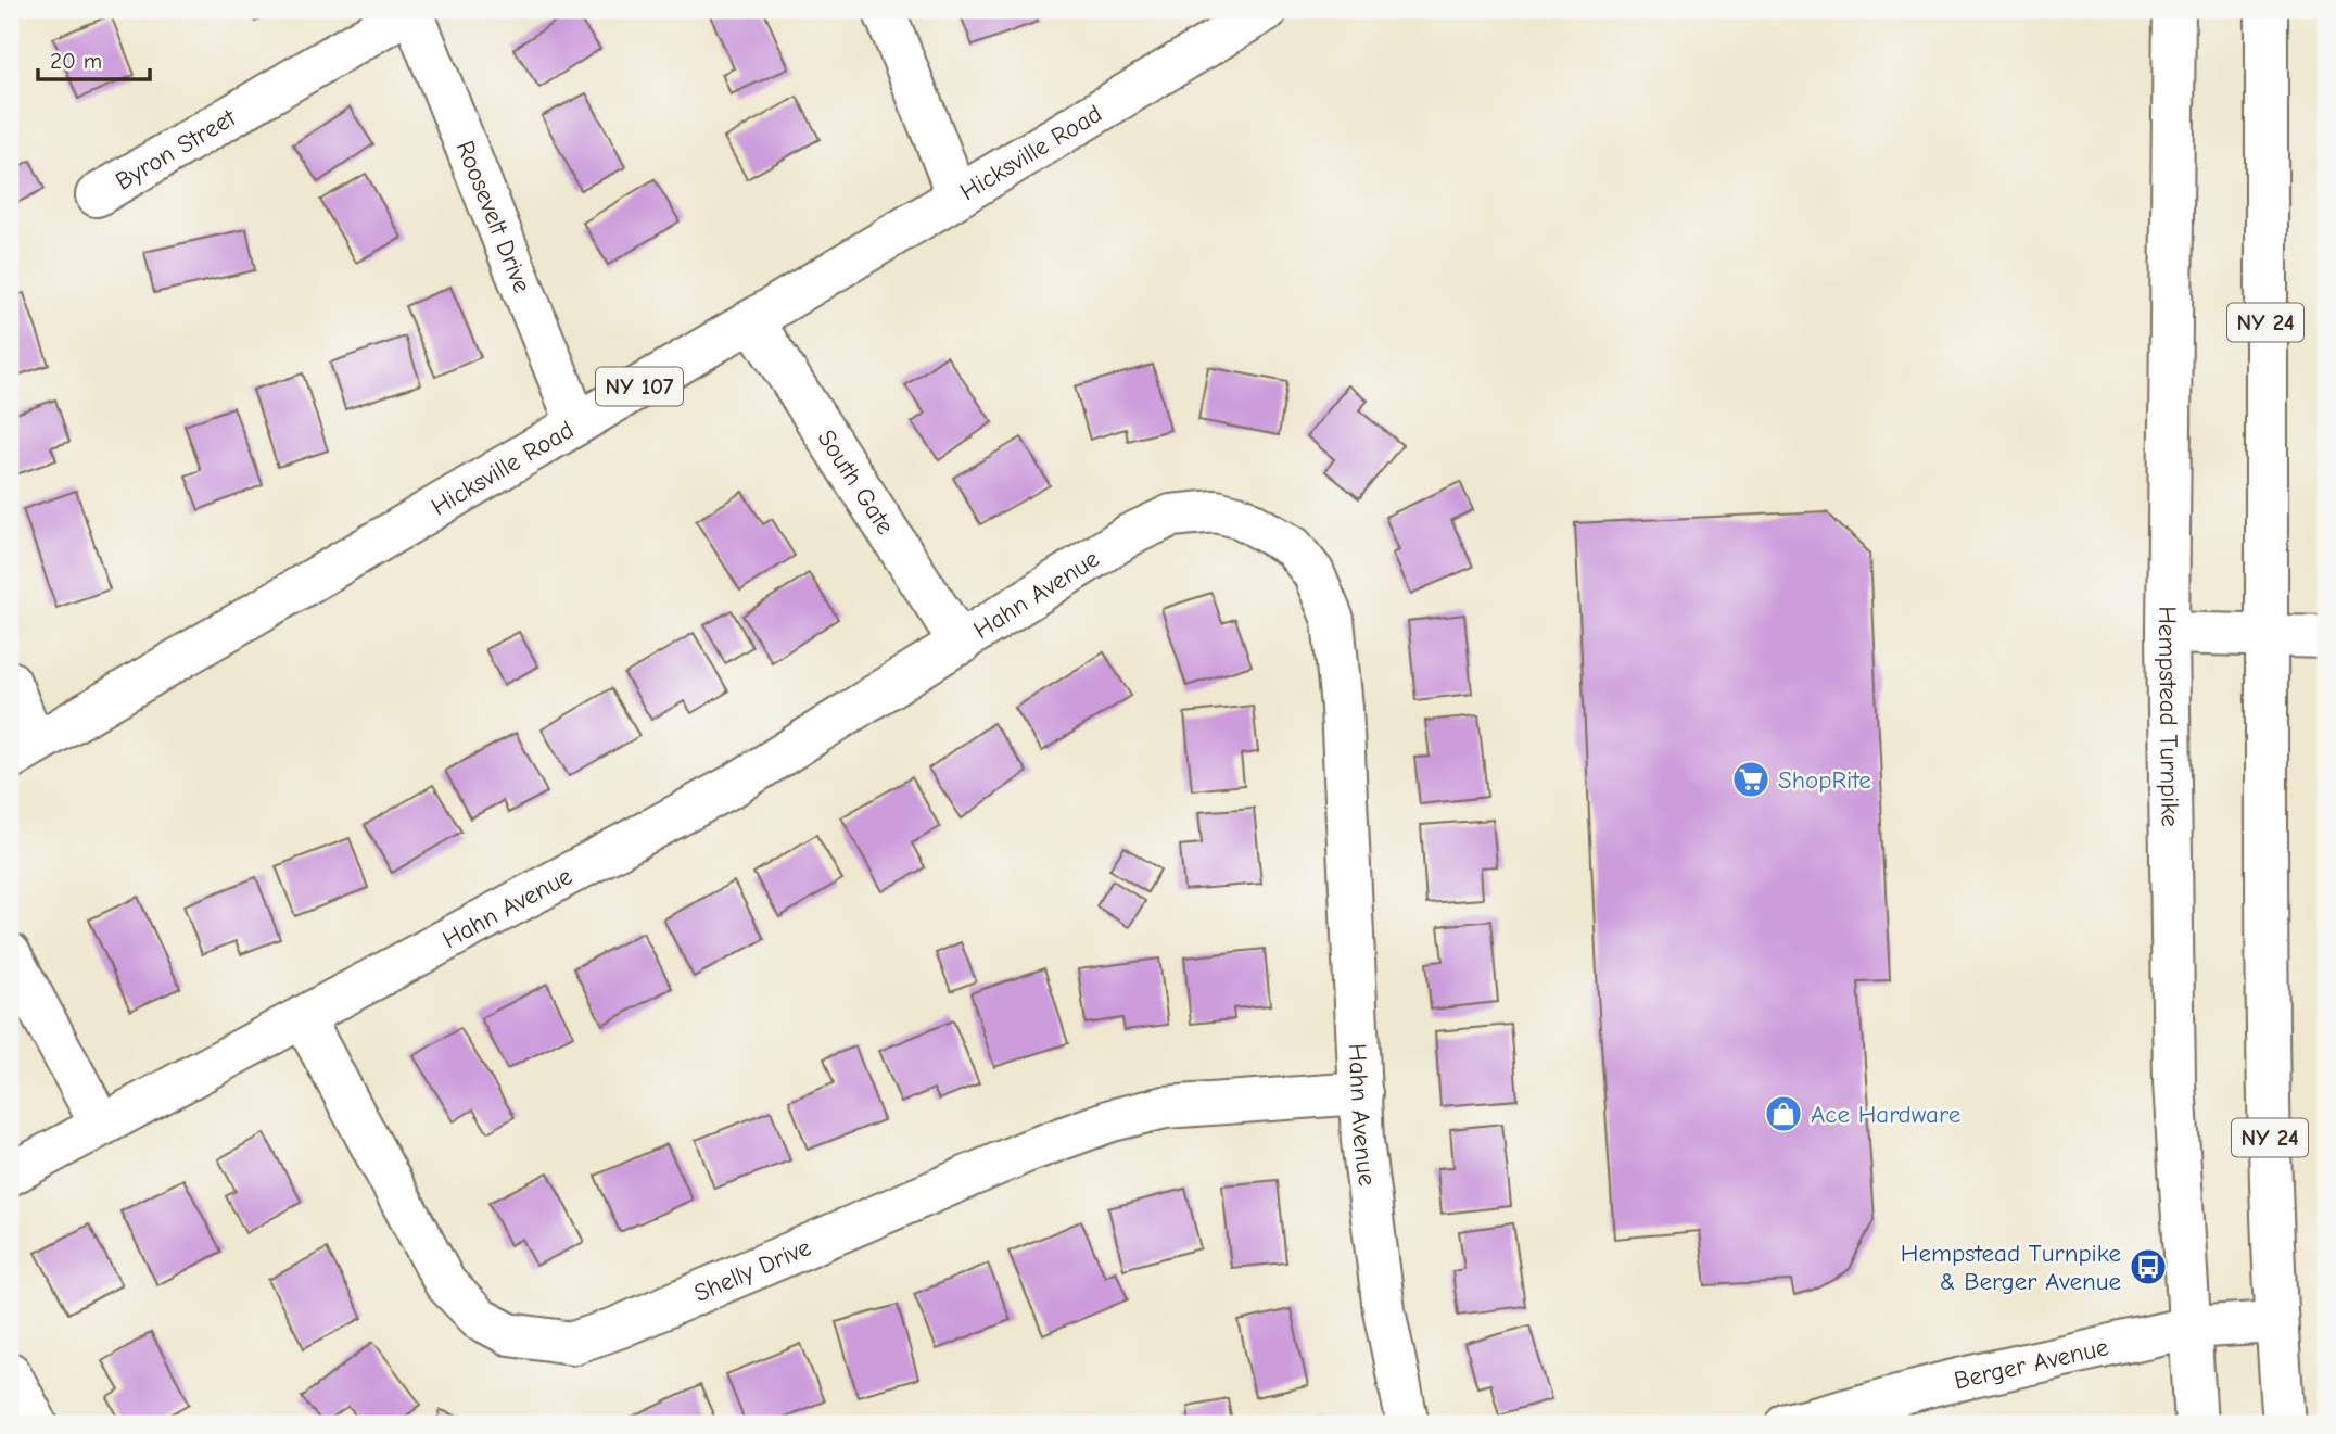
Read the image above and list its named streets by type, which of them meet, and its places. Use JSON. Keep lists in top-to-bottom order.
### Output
{
  "streets": {
    "street": [
      "Byron Street",
      "Hicksville Road",
      "Roosevelt Drive",
      "NY 24",
      "NY 107",
      "South Gate",
      "Hahn Avenue",
      "Hempstead Turnpike",
      "Shelly Drive",
      "Berger Avenue"
    ]
  },
  "crossings": [
    ["Byron Street", "Roosevelt Drive"],
    ["Hicksville Road", "Roosevelt Drive"],
    ["Hicksville Road", "South Gate"],
    ["NY 24", "Berger Avenue"],
    ["South Gate", "Hahn Avenue"],
    ["Hahn Avenue", "Shelly Drive"],
    ["Hempstead Turnpike", "Berger Avenue"]
  ],
  "places": {
    "supermarket": ["ShopRite"],
    "shop": ["Ace Hardware"],
    "bus stop": ["Hempstead Turnpike & Berger Avenue"]
  },
  "scale_bar": "20 m"
}
